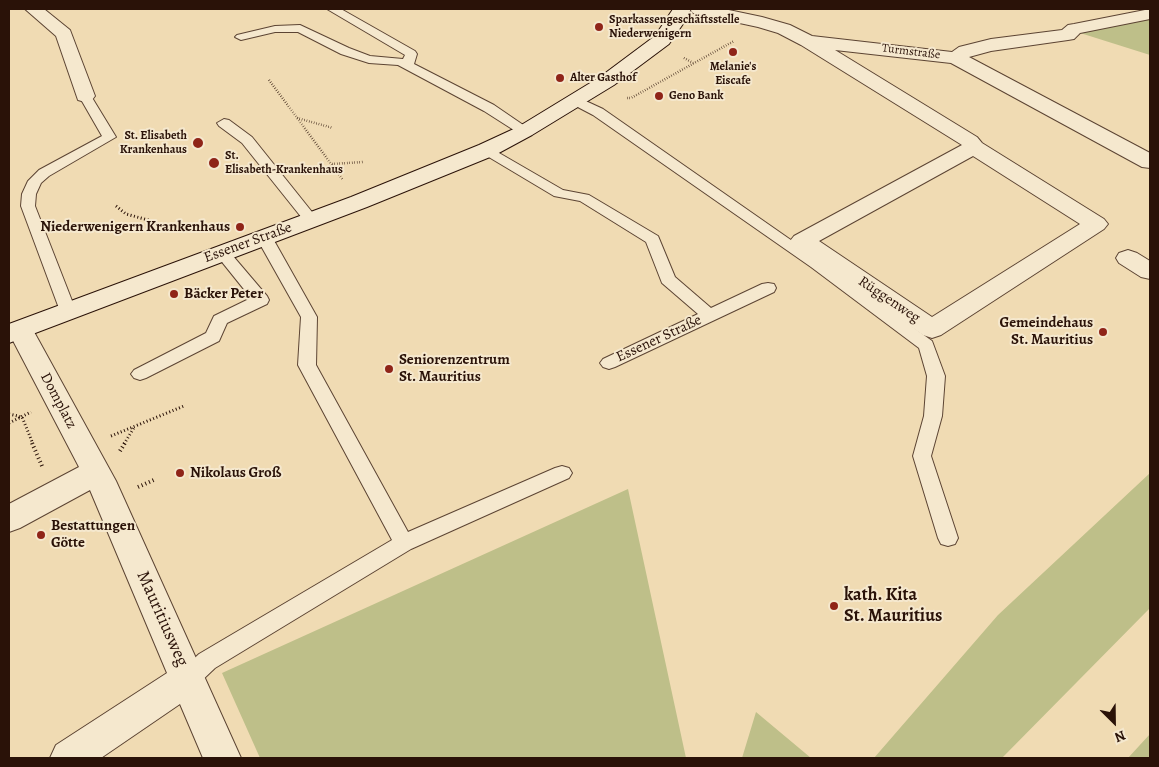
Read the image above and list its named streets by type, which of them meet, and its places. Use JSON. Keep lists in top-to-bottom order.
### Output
{
  "streets": {
    "street": [
      "Turmstraße",
      "Essener Straße",
      "Rüggenweg",
      "Domplatz",
      "Mauritiusweg"
    ]
  },
  "crossings": [
    ["Turmstraße", "Rüggenweg"],
    ["Essener Straße", "Domplatz"],
    ["Domplatz", "Mauritiusweg"]
  ],
  "places": [
    "Sparkassengeschäftsstelle Niederwenigern",
    "Melanie's Eiscafe",
    "Alter Gasthof",
    "Geno Bank",
    "St. Elisabeth Krankenhaus",
    "St. Elisabeth-Krankenhaus",
    "Niederwenigern Krankenhaus",
    "Bäcker Peter",
    "Gemeindehaus St. Mauritius",
    "Seniorenzentrum St. Mauritius",
    "Nikolaus Groß",
    "Bestattungen Götte",
    "kath. Kita St. Mauritius"
  ],
  "north": "bottom right"
}
